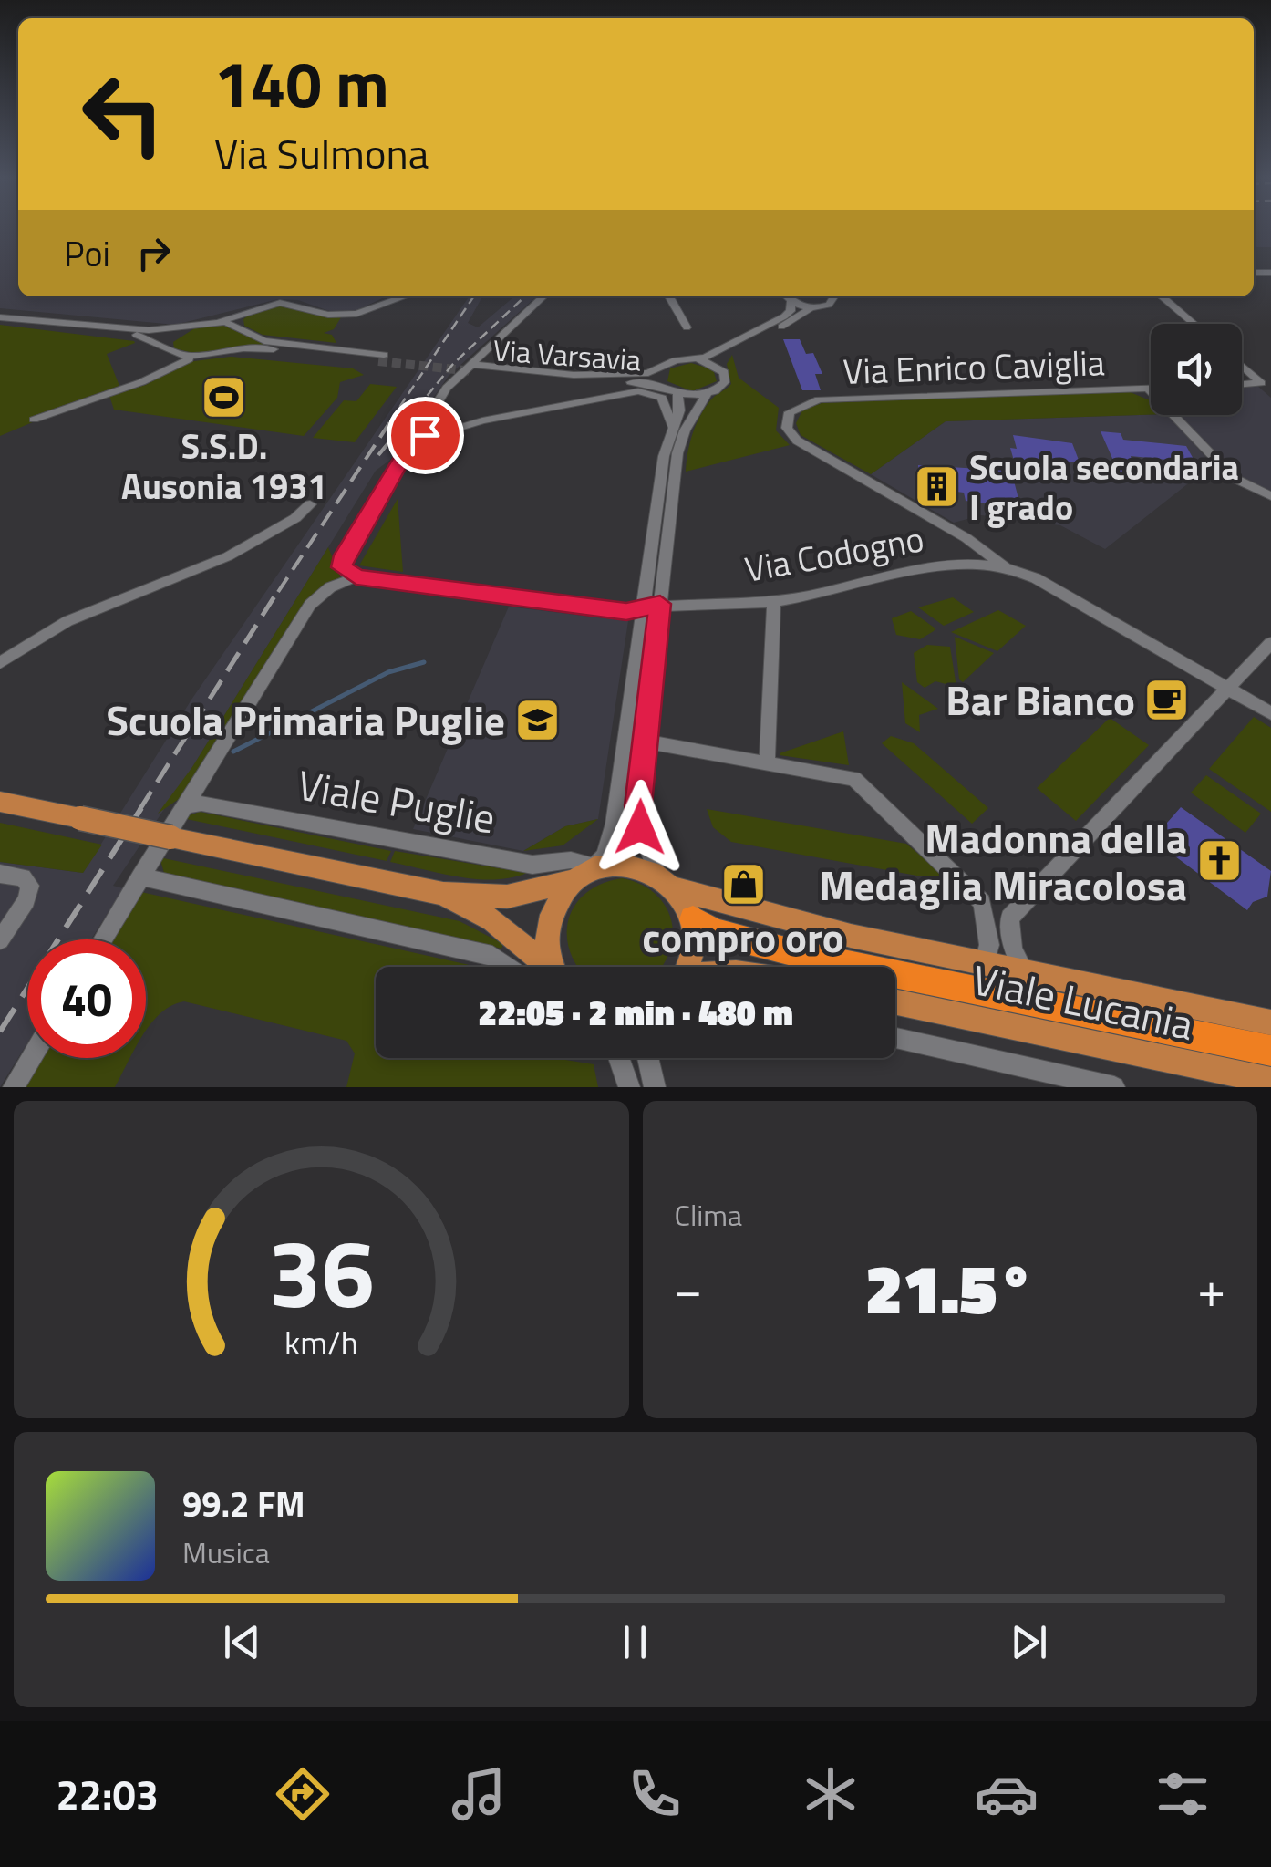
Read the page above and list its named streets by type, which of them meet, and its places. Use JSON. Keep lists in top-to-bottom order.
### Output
{
  "streets": {
    "main road": ["Viale Lucania"],
    "street": [
      "Via Varsavia",
      "Via Enrico Caviglia",
      "Via Codogno",
      "Viale Puglie"
    ]
  },
  "crossings": [
    ["Via Enrico Caviglia", "Via Codogno"],
    ["Viale Puglie", "Viale Lucania"]
  ],
  "places": {
    "sports": ["S.S.D. Ausonia 1931"],
    "building": ["Scuola secondaria I grado"],
    "cafe": ["Bar Bianco"],
    "school or university": ["Scuola Primaria Puglie"],
    "church": ["Madonna della Medaglia Miracolosa"],
    "shop": ["compro oro"]
  },
  "page": {
    "turn": ["140 m", "Via Sulmona"],
    "then": "Poi",
    "limit": "40",
    "trip": "22:05 · 2 min · 480 m",
    "tile": "Clima",
    "heat": ["−", "21.5°", "+"],
    "song": ["99.2 FM", "Musica"],
    "tabs": "22:03",
    "gauge": ["36", "km/h"]
  }
}
